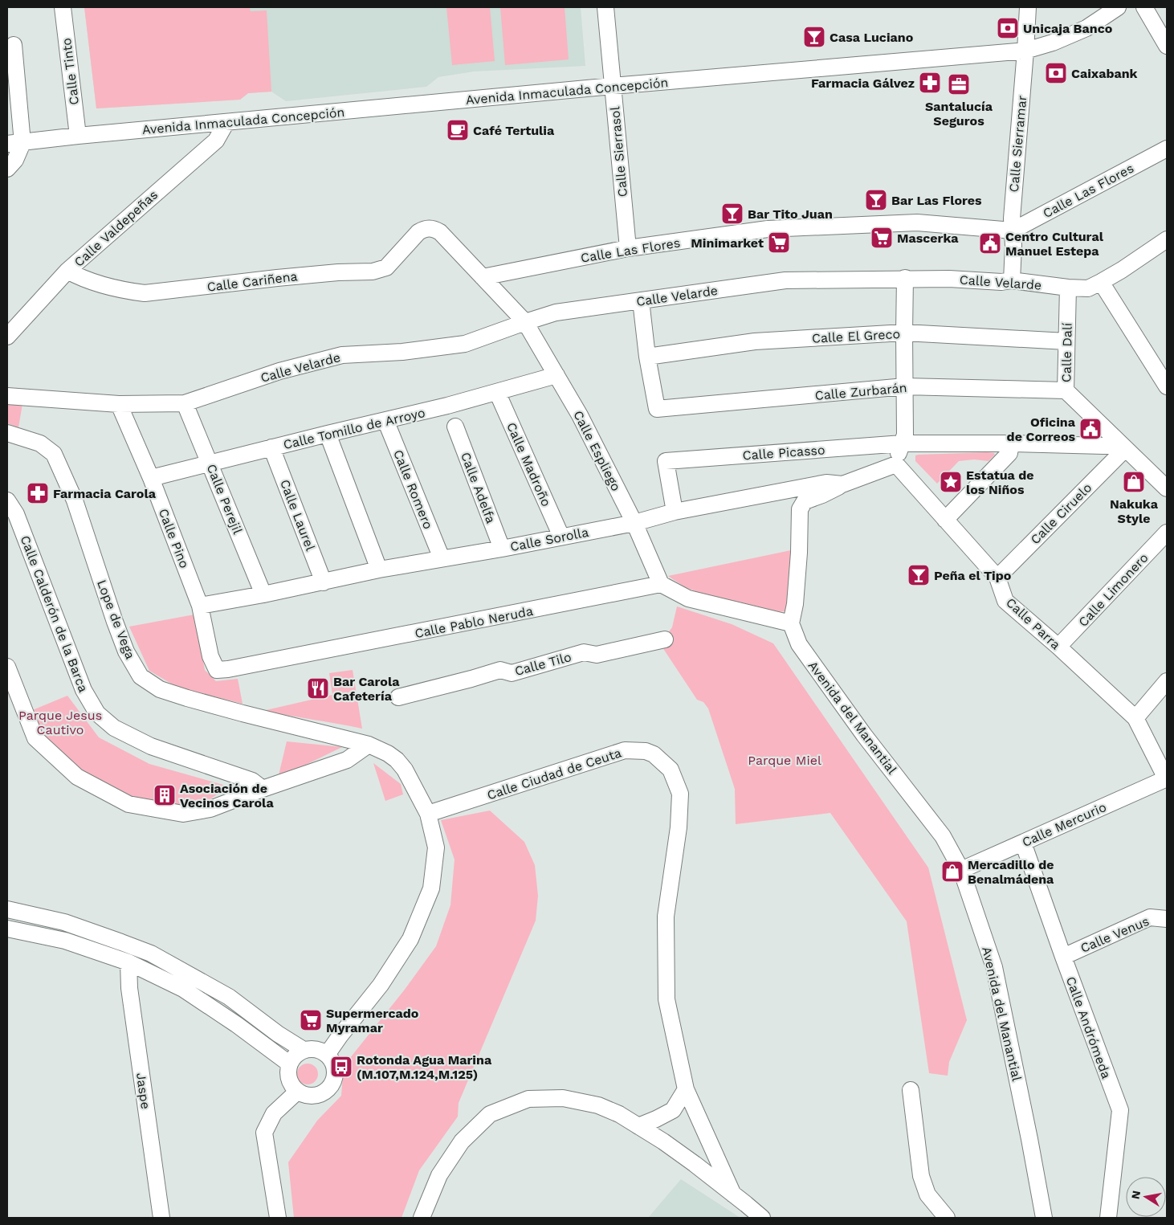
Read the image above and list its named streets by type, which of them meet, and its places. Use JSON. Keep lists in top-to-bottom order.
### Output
{
  "streets": {
    "street": [
      "Calle Tinto",
      "Avenida Inmaculada Concepción",
      "Calle Sierramar",
      "Calle Sierrasol",
      "Calle Las Flores",
      "Calle Valdepeñas",
      "Calle Cariñena",
      "Calle Velarde",
      "Calle El Greco",
      "Calle Dalí",
      "Calle Zurbarán",
      "Calle Tomillo de Arroyo",
      "Calle Espliego",
      "Calle Picasso",
      "Calle Madroño",
      "Calle Adelfa",
      "Calle Romero",
      "Calle Perejil",
      "Calle Ciruelo",
      "Calle Laurel",
      "Calle Pino",
      "Calle Sorolla",
      "Calle Limonero",
      "Calle Calderón de la Barca",
      "Lope de Vega",
      "Calle Pablo Neruda",
      "Calle Parra",
      "Calle Tilo",
      "Avenida del Manantial",
      "Calle Ciudad de Ceuta",
      "Calle Mercurio",
      "Calle Venus",
      "Calle Andrómeda",
      "Jaspe"
    ]
  },
  "crossings": [
    ["Calle Tinto", "Avenida Inmaculada Concepción"],
    ["Avenida Inmaculada Concepción", "Calle Sierramar"],
    ["Avenida Inmaculada Concepción", "Calle Sierrasol"],
    ["Avenida Inmaculada Concepción", "Calle Valdepeñas"],
    ["Calle Sierramar", "Calle Las Flores"],
    ["Calle Sierramar", "Calle Velarde"],
    ["Calle Sierrasol", "Calle Las Flores"],
    ["Calle Las Flores", "Calle Espliego"],
    ["Calle Valdepeñas", "Calle Cariñena"],
    ["Calle Cariñena", "Calle Espliego"],
    ["Calle Velarde", "Calle Dalí"],
    ["Calle Velarde", "Calle Espliego"],
    ["Calle Velarde", "Calle Perejil"],
    ["Calle Velarde", "Calle Pino"],
    ["Calle El Greco", "Calle Dalí"],
    ["Calle El Greco", "Calle Zurbarán"],
    ["Calle Dalí", "Calle Zurbarán"],
    ["Calle Dalí", "Calle Picasso"],
    ["Calle Dalí", "Calle Ciruelo"],
    ["Calle Tomillo de Arroyo", "Calle Espliego"],
    ["Calle Tomillo de Arroyo", "Calle Madroño"],
    ["Calle Tomillo de Arroyo", "Calle Romero"],
    ["Calle Tomillo de Arroyo", "Calle Perejil"],
    ["Calle Tomillo de Arroyo", "Calle Laurel"],
    ["Calle Tomillo de Arroyo", "Calle Pino"],
    ["Calle Espliego", "Calle Sorolla"],
    ["Calle Espliego", "Calle Pablo Neruda"],
    ["Calle Picasso", "Calle Ciruelo"],
    ["Calle Picasso", "Calle Sorolla"],
    ["Calle Madroño", "Calle Sorolla"],
    ["Calle Adelfa", "Calle Sorolla"],
    ["Calle Romero", "Calle Sorolla"],
    ["Calle Perejil", "Calle Sorolla"],
    ["Calle Ciruelo", "Calle Parra"],
    ["Calle Laurel", "Calle Sorolla"],
    ["Calle Pino", "Calle Sorolla"],
    ["Calle Pino", "Calle Pablo Neruda"],
    ["Calle Sorolla", "Calle Pablo Neruda"],
    ["Calle Sorolla", "Calle Parra"],
    ["Calle Limonero", "Calle Parra"],
    ["Lope de Vega", "Calle Ciudad de Ceuta"],
    ["Avenida del Manantial", "Calle Mercurio"],
    ["Calle Mercurio", "Calle Andrómeda"],
    ["Calle Venus", "Calle Andrómeda"]
  ],
  "parks": ["Parque Jesus Cautivo", "Parque Miel"],
  "places": {
    "bank": ["Unicaja Banco", "Caixabank"],
    "bar": [
      "Casa Luciano",
      "Bar Las Flores",
      "Bar Tito Juan",
      "Peña el Tipo"
    ],
    "pharmacy": ["Farmacia Gálvez", "Farmacia Carola"],
    "office": ["Santalucía Seguros"],
    "cafe": ["Café Tertulia"],
    "supermarket": ["Mascerka", "Minimarket", "Supermercado Myramar"],
    "public building": ["Centro Cultural Manuel Estepa", "Oficina de Correos"],
    "place": ["Estatua de los Niños"],
    "shop": ["Nakuka Style", "Mercadillo de Benalmádena"],
    "restaurant": ["Bar Carola Cafetería"],
    "building": ["Asociación de Vecinos Carola"],
    "bus stop": ["Rotonda Agua Marina (M.107,M.124,M.125)"]
  },
  "north": "left"
}
